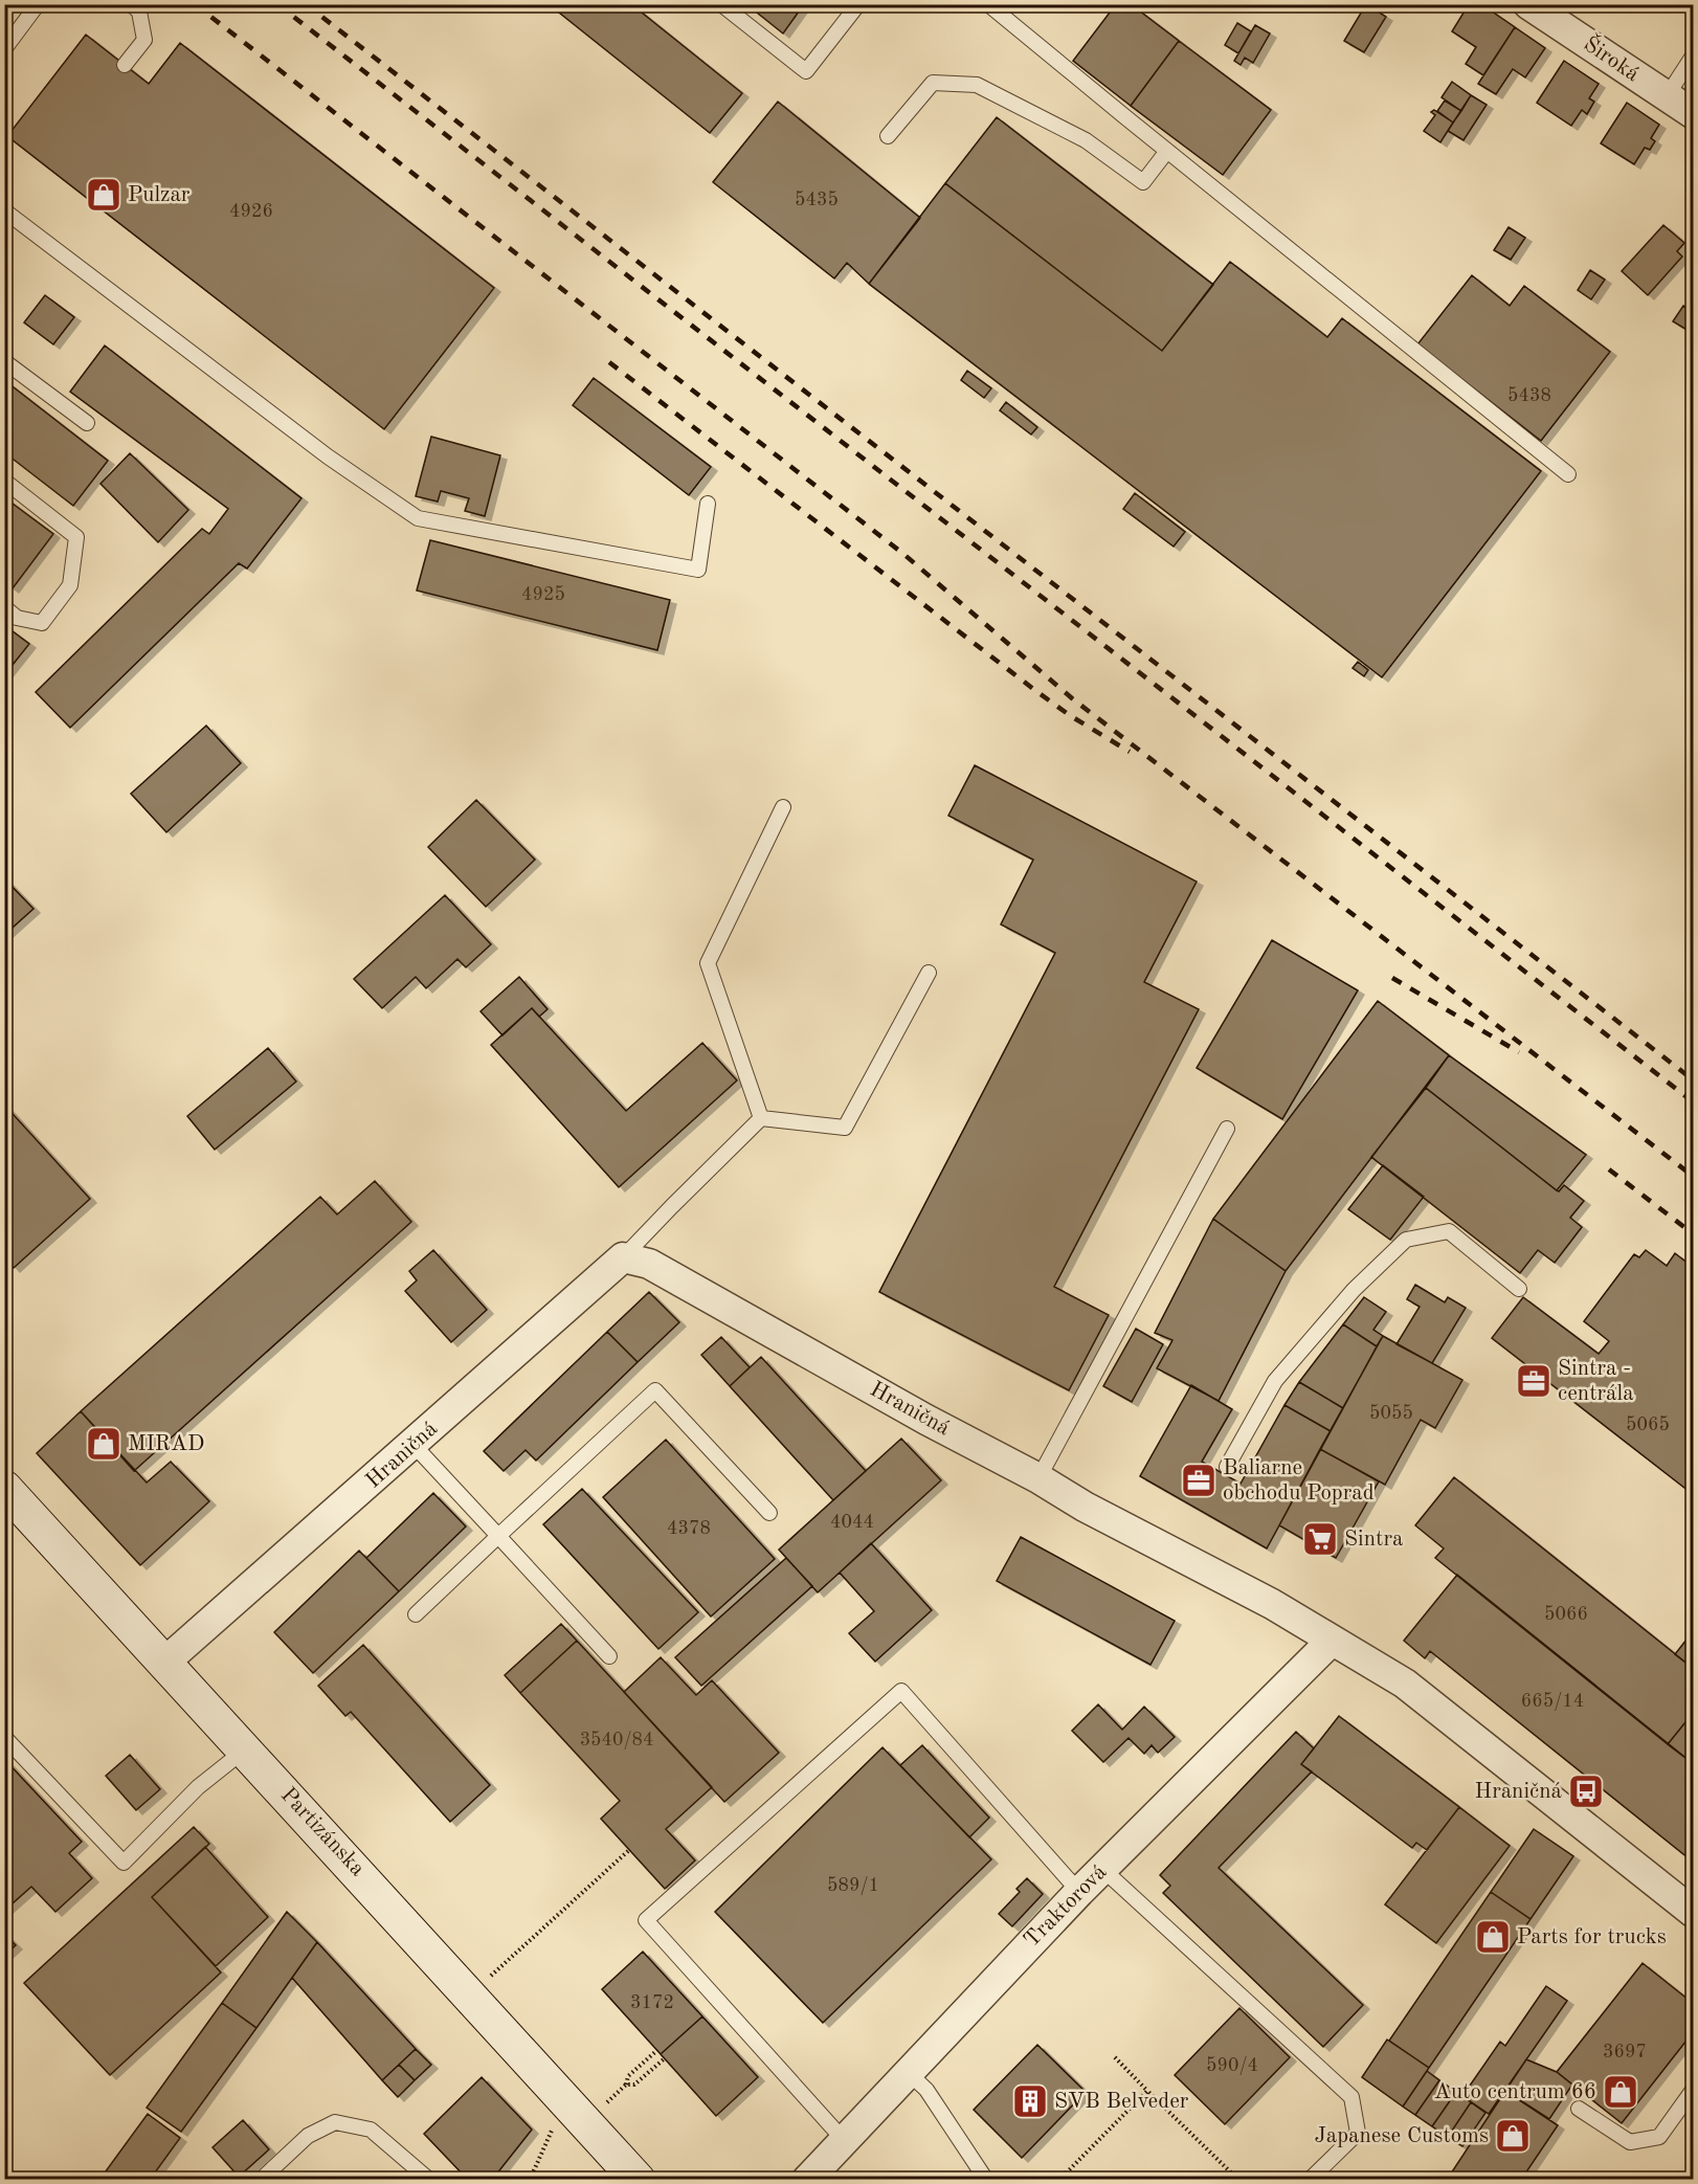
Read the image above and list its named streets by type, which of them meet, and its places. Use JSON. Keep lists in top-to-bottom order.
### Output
{
  "streets": {
    "street": [
      "Široká",
      "Hraničná",
      "Partizánska",
      "Traktorová"
    ]
  },
  "crossings": [
    ["Hraničná", "Partizánska"],
    ["Hraničná", "Traktorová"]
  ],
  "places": {
    "shop": [
      "Pulzar",
      "MIRAD",
      "Parts for trucks",
      "Auto centrum 66",
      "Japanese Customs"
    ],
    "office": ["Sintra - centrála", "Baliarne obchodu Poprad"],
    "supermarket": ["Sintra"],
    "bus stop": ["Hraničná"],
    "building": ["SVB Belveder"]
  },
  "house_numbers": [
    "5435",
    "4926",
    "5438",
    "4925",
    "5055",
    "5065",
    "4044",
    "4378",
    "5066",
    "665/14",
    "3540/84",
    "589/1",
    "3172",
    "3697",
    "590/4"
  ]
}
